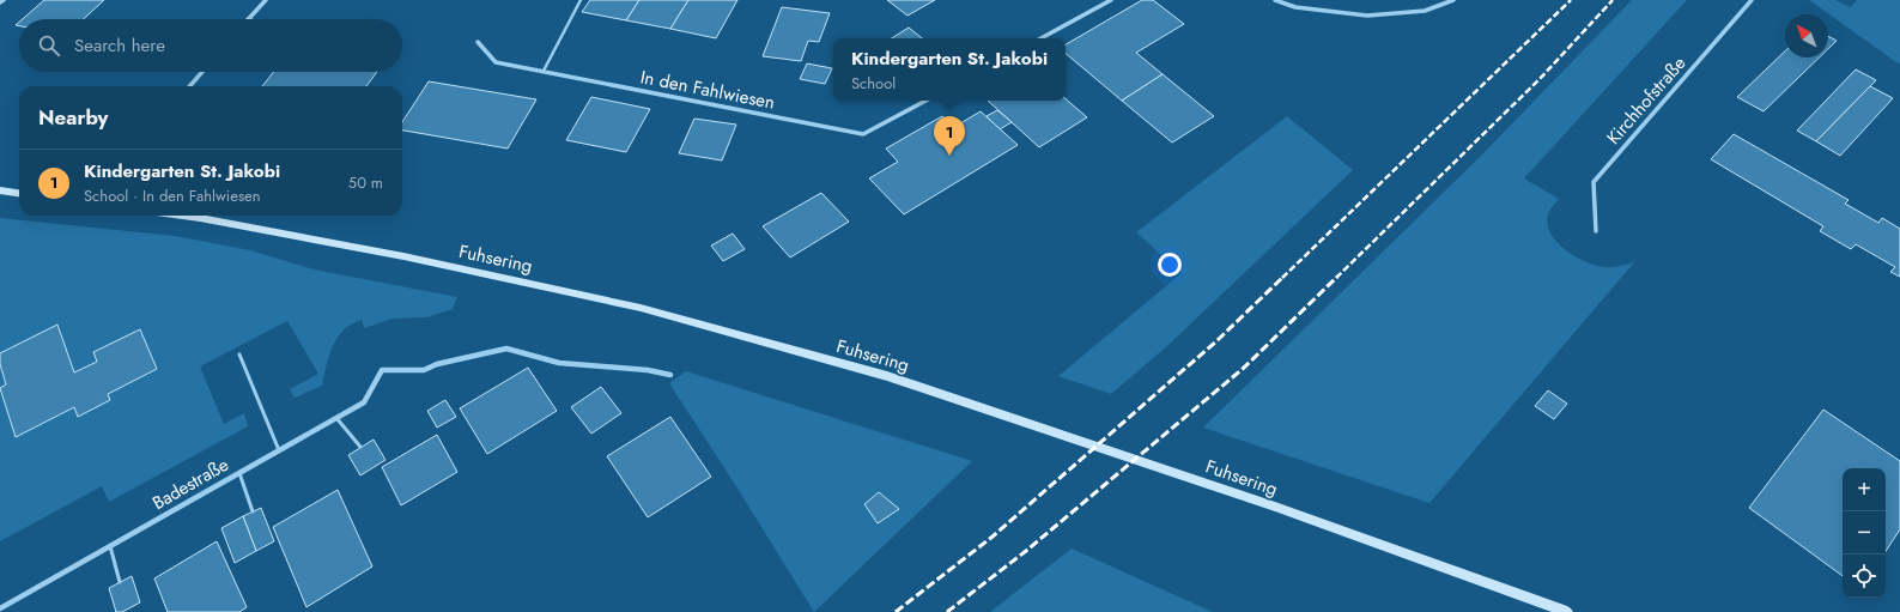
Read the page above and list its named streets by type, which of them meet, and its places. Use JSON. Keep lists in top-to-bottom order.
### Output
{
  "streets": {
    "street": [
      "In den Fahlwiesen",
      "Kirchhofstraße",
      "Fuhsering",
      "Badestraße"
    ]
  },
  "north": "top left",
  "page": {
    "search": "Search here",
    "popup": ["Kindergarten St. Jakobi", "School"],
    "heading": "Nearby",
    "pins": "1",
    "list": [
      {
        "mark": "1",
        "name": "Kindergarten St. Jakobi",
        "note": "School · In den Fahlwiesen",
        "value": "50 m"
      }
    ],
    "map_buttons": ["+", "−"]
  }
}
